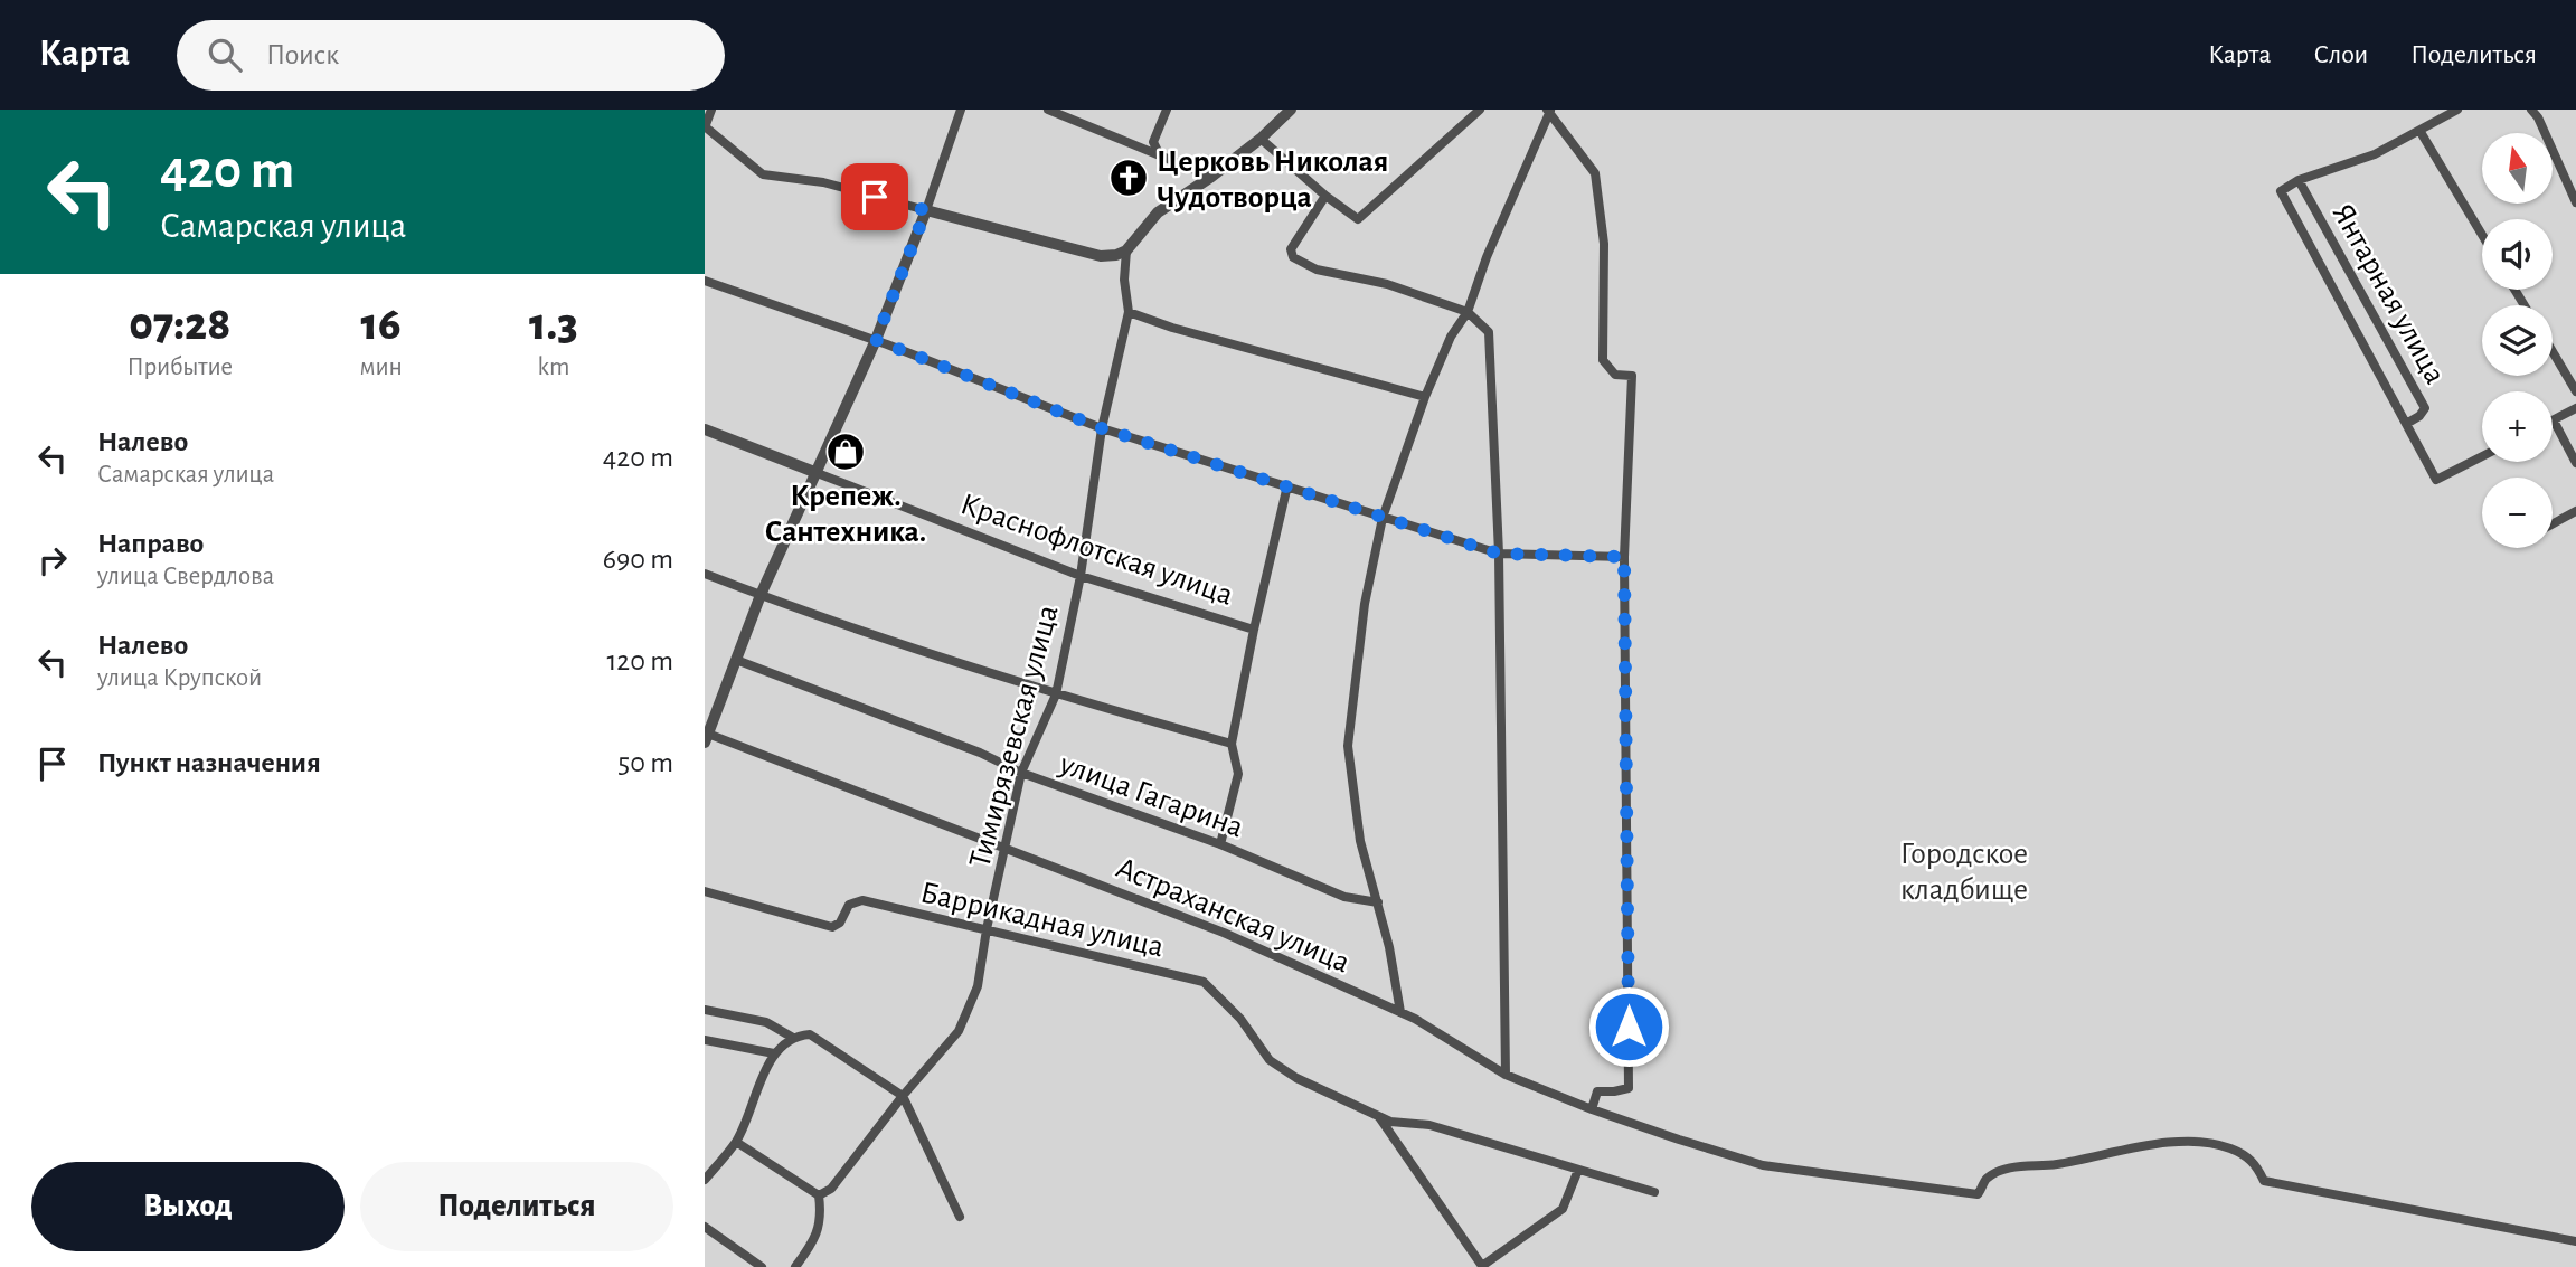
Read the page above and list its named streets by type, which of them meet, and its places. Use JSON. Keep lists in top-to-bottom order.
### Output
{
  "streets": {
    "street": [
      "Янтарная улица",
      "Краснофлотская улица",
      "Тимирязевская улица",
      "улица Гагарина",
      "Астраханская улица",
      "Баррикадная улица"
    ]
  },
  "crossings": [
    ["Краснофлотская улица", "Тимирязевская улица"],
    ["Тимирязевская улица", "улица Гагарина"],
    ["Тимирязевская улица", "Астраханская улица"],
    ["Тимирязевская улица", "Баррикадная улица"]
  ],
  "parks": ["Городское кладбище"],
  "places": {
    "church": ["Церковь Николая Чудотворца"],
    "shop": ["Крепеж. Сантехника."]
  },
  "north": "top",
  "page": {
    "header": "Карта",
    "search": "Поиск",
    "nav": ["Карта", "Слои", "Поделиться"],
    "turn": ["420 m", "Самарская улица"],
    "map_buttons": ["+", "−"],
    "eta": [
      "07:28",
      "Прибытие",
      "16",
      "мин",
      "1.3",
      "km"
    ],
    "list": [
      {
        "name": "Налево",
        "note": "Самарская улица",
        "value": "420 m"
      },
      {
        "name": "Направо",
        "note": "улица Свердлова",
        "value": "690 m"
      },
      {
        "name": "Налево",
        "note": "улица Крупской",
        "value": "120 m"
      },
      {
        "name": "Пункт назначения",
        "value": "50 m"
      }
    ],
    "buttons": ["Выход", "Поделиться"]
  }
}
